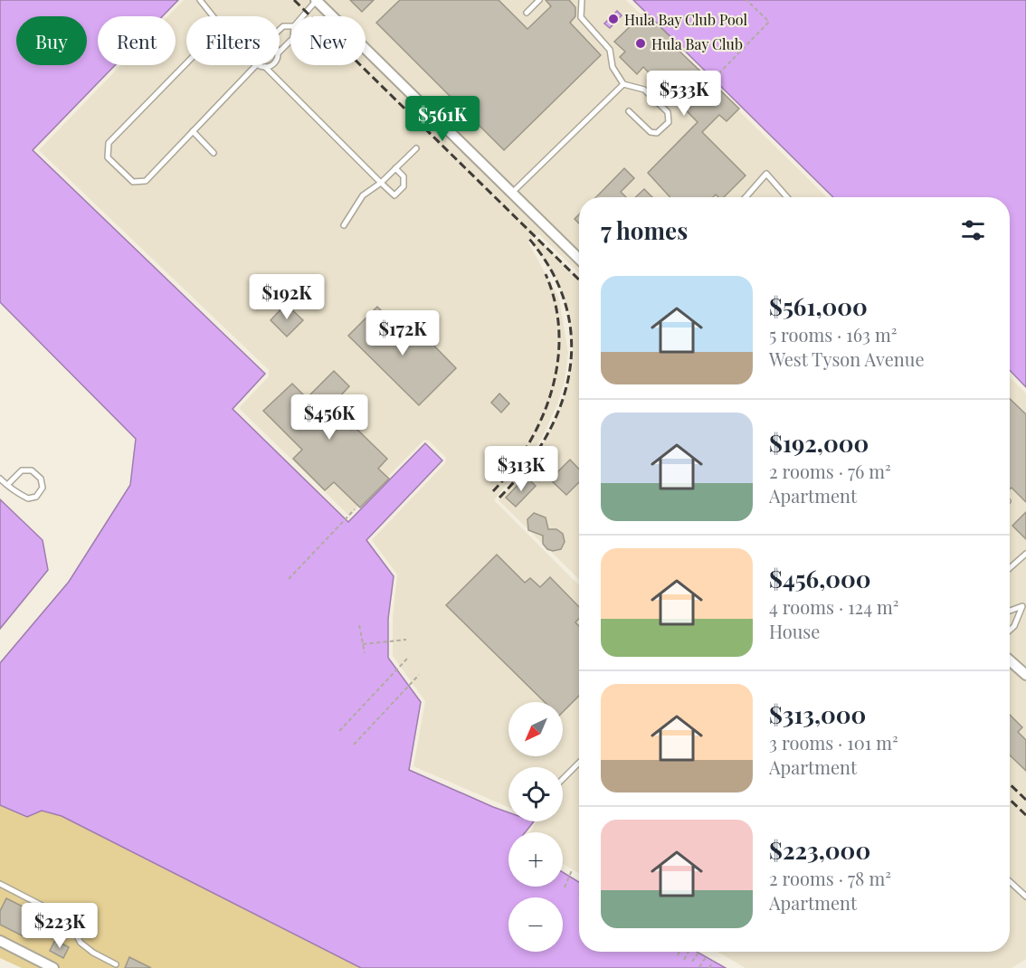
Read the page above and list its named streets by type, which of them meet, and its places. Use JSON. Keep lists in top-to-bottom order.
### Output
{
  "places": ["Hula Bay Club Pool", "Hula Bay Club"],
  "north": "bottom left",
  "page": {
    "chip": [
      "Buy",
      "Rent",
      "Filters",
      "New"
    ],
    "price": [
      "$533K",
      "$561K",
      "$192K",
      "$172K",
      "$456K",
      "$313K",
      "$223K"
    ],
    "heading": "7 homes",
    "list": [
      {
        "name": "$561,000",
        "note": "5 rooms · 163 m² · West Tyson Avenue"
      },
      {
        "name": "$192,000",
        "note": "2 rooms · 76 m² · Apartment"
      },
      {
        "name": "$456,000",
        "note": "4 rooms · 124 m² · House"
      },
      {
        "name": "$313,000",
        "note": "3 rooms · 101 m² · Apartment"
      },
      {
        "name": "$223,000",
        "note": "2 rooms · 78 m² · Apartment"
      }
    ],
    "map_buttons": ["+", "−"]
  }
}
